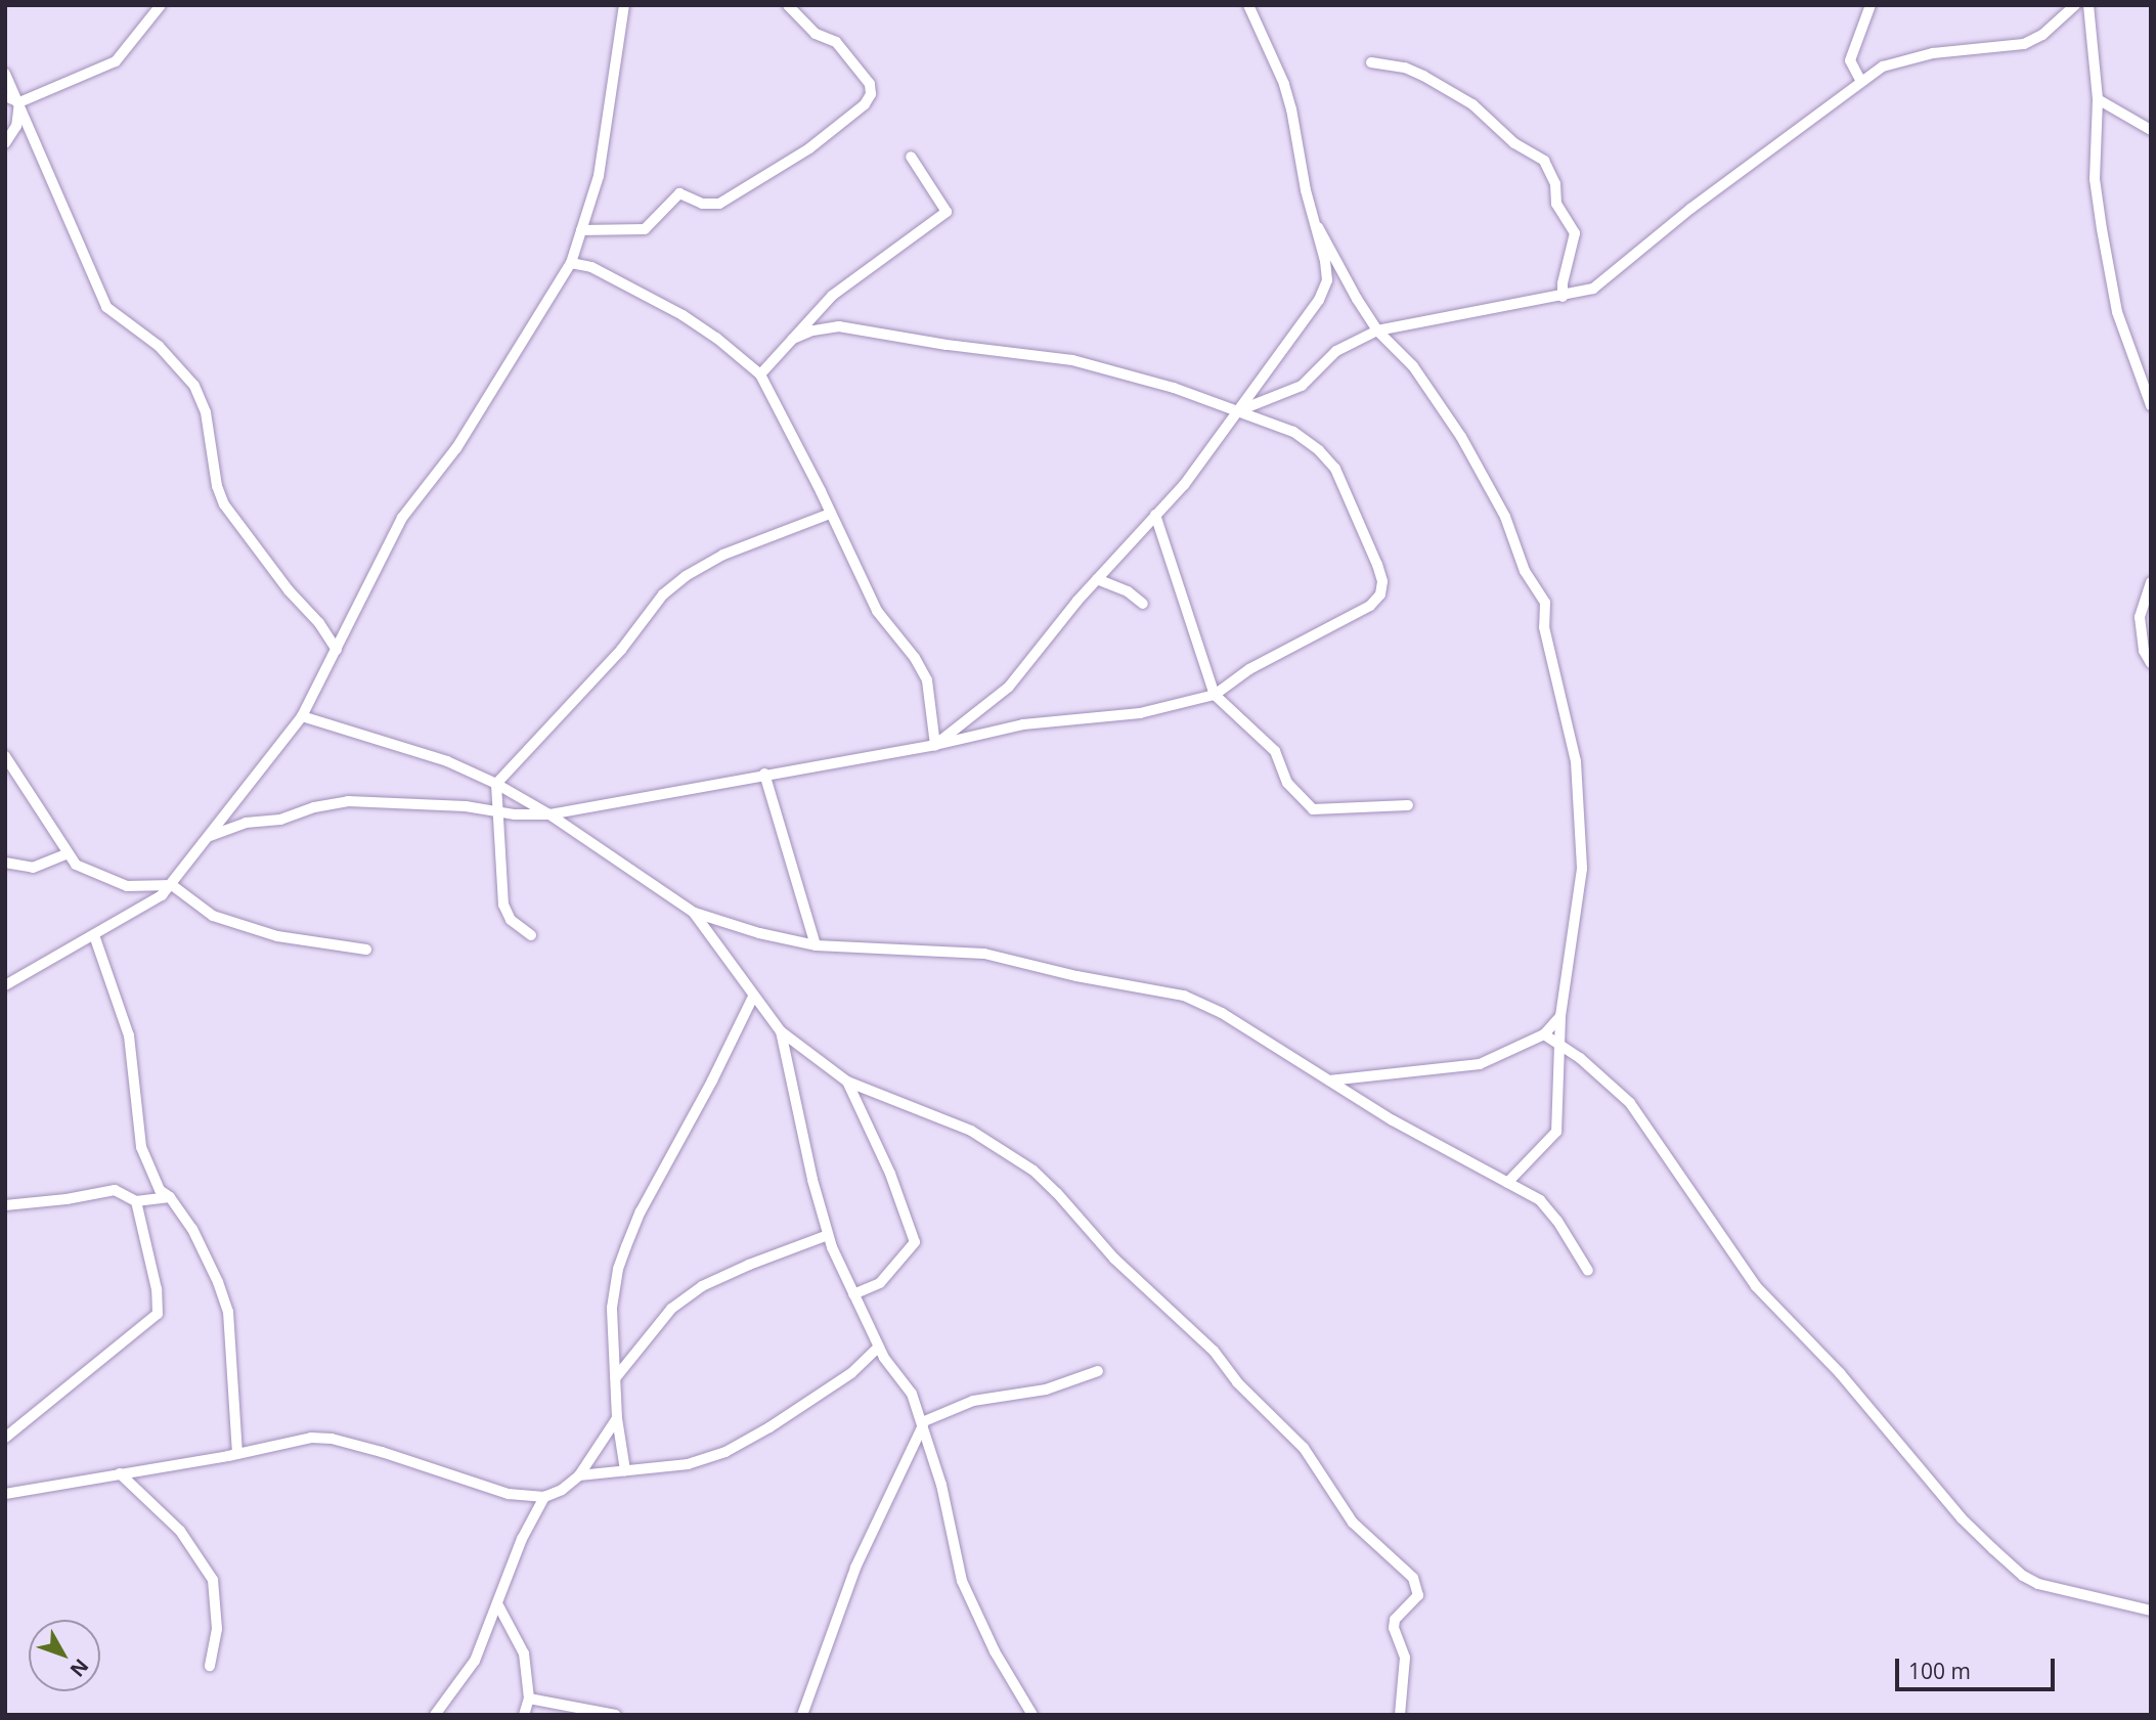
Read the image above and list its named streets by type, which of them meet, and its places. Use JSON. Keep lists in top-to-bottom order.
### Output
{
  "scale_bar": "100 m",
  "north": "bottom right"
}
